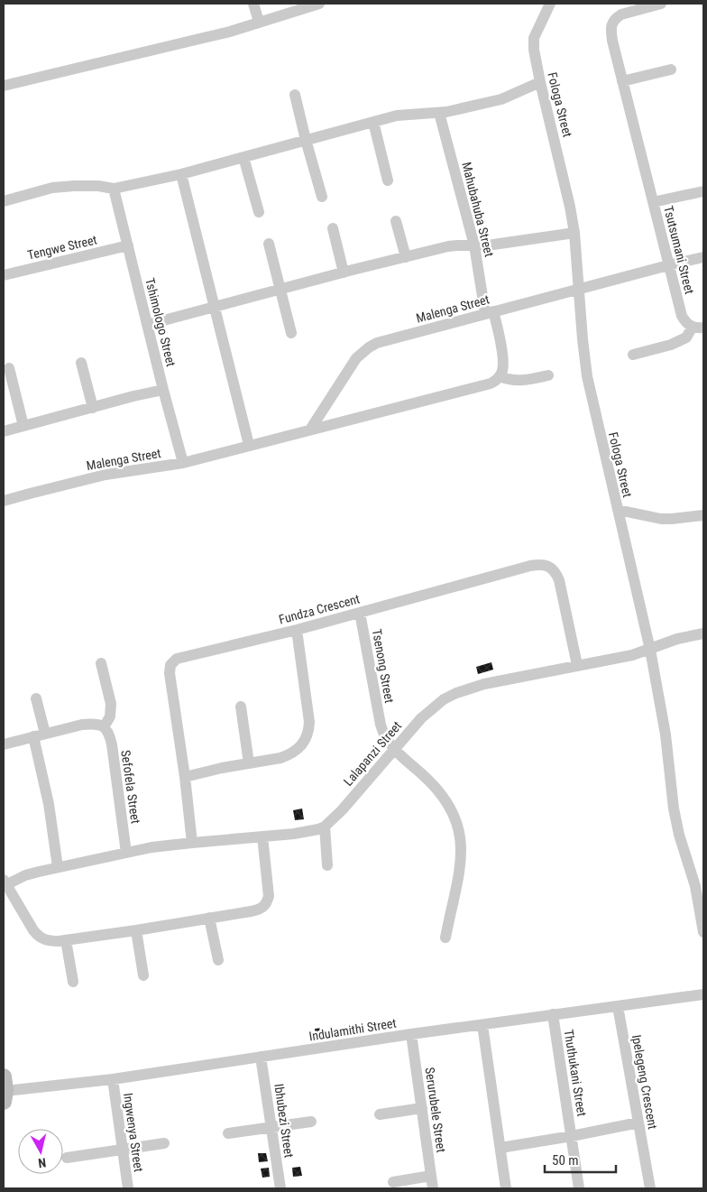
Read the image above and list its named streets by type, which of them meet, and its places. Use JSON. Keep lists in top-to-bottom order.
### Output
{
  "streets": {
    "street": [
      "Fologa Street",
      "Mahubahuba Street",
      "Tengwe Street",
      "Tsutsumani Street",
      "Malenga Street",
      "Tshimologo Street",
      "Fundza Crescent",
      "Tsenong Street",
      "Lalapanzi Street",
      "Sefofela Street",
      "Indulamithi Street",
      "Thuthukani Street",
      "Ipelegeng Crescent",
      "Serurubele Street",
      "Ibhubezi Street",
      "Ingwenya Street"
    ]
  },
  "crossings": [
    ["Fologa Street", "Malenga Street"],
    ["Fologa Street", "Lalapanzi Street"],
    ["Mahubahuba Street", "Malenga Street"],
    ["Tengwe Street", "Tshimologo Street"],
    ["Tsutsumani Street", "Malenga Street"],
    ["Malenga Street", "Tshimologo Street"],
    ["Fundza Crescent", "Tsenong Street"],
    ["Fundza Crescent", "Lalapanzi Street"],
    ["Tsenong Street", "Lalapanzi Street"],
    ["Lalapanzi Street", "Sefofela Street"],
    ["Indulamithi Street", "Thuthukani Street"],
    ["Indulamithi Street", "Ipelegeng Crescent"],
    ["Indulamithi Street", "Serurubele Street"],
    ["Indulamithi Street", "Ibhubezi Street"],
    ["Indulamithi Street", "Ingwenya Street"]
  ],
  "scale_bar": "50 m",
  "north": "bottom"
}
